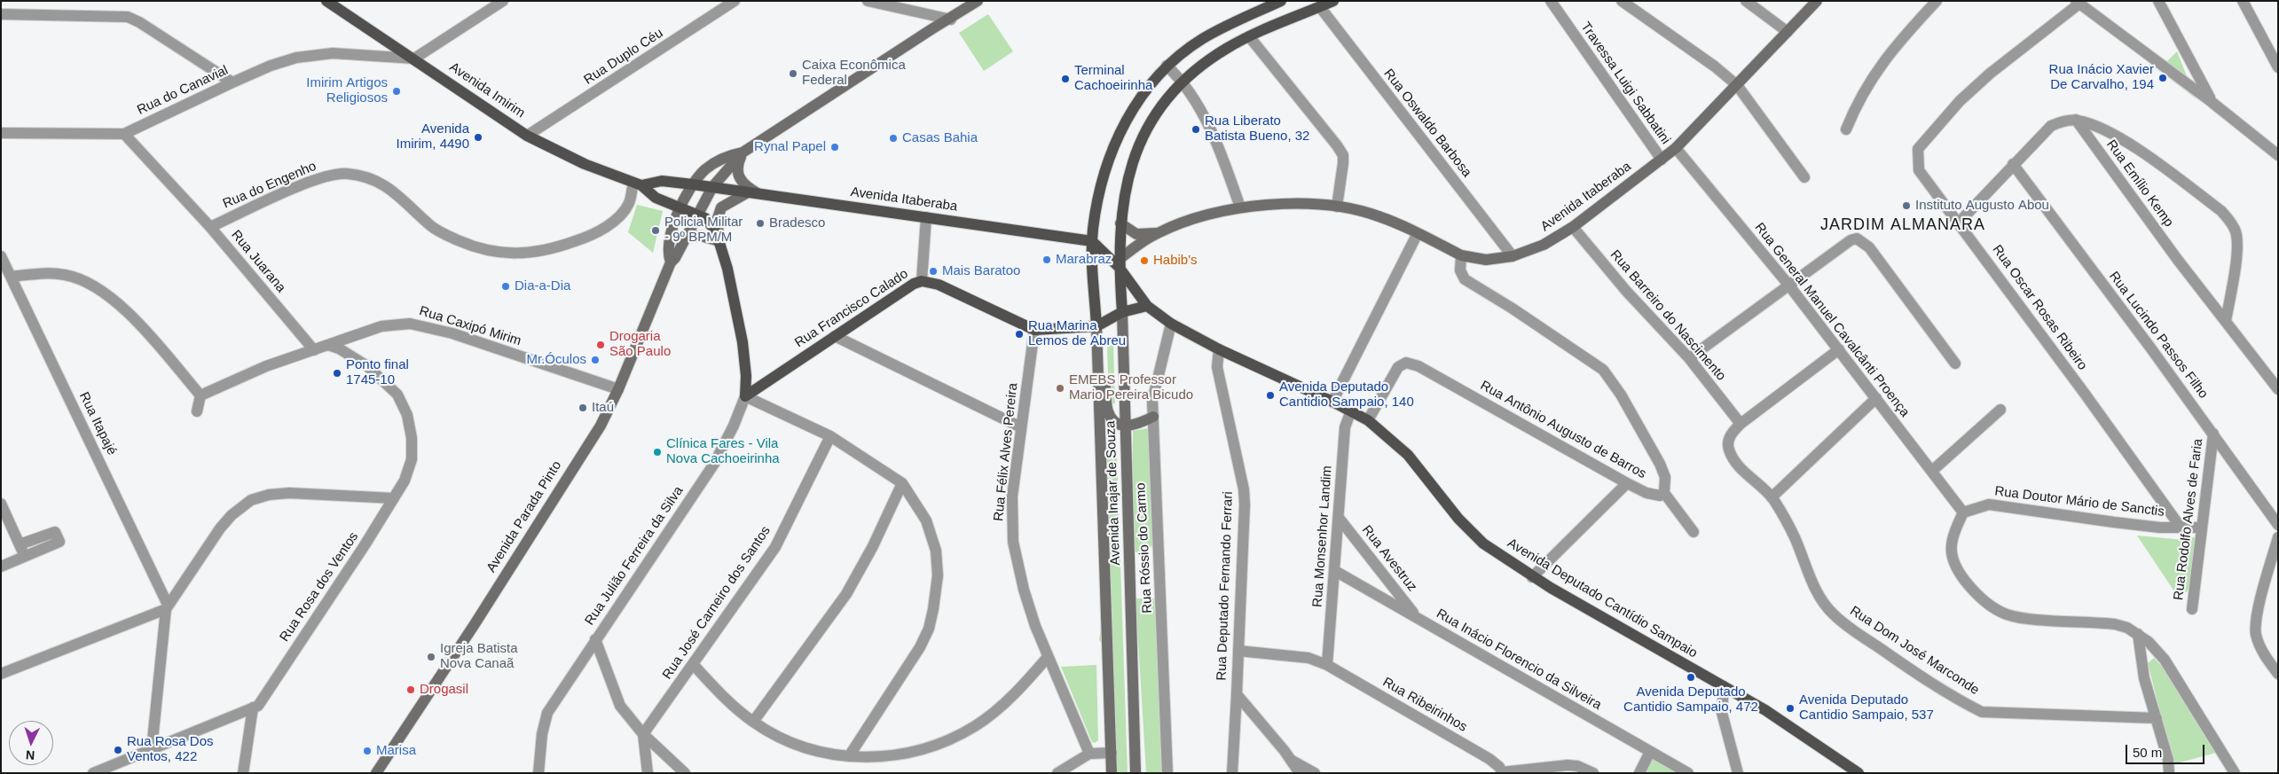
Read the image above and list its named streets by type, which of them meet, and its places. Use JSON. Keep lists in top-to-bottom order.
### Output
{
  "streets": {
    "main road": [
      "Avenida Imirim",
      "Avenida Itaberaba",
      "Rua Francisco Calado",
      "Avenida Inajar de Souza",
      "Avenida Parada Pinto",
      "Rua Julião Ferreira da Silva",
      "Avenida Deputado Cantídio Sampaio"
    ],
    "street": [
      "Rua Duplo Céu",
      "Travessa Luigi Sabbatini",
      "Rua do Canavial",
      "Rua Oswaldo Barbosa",
      "Rua Emílio Kemp",
      "Rua do Engenho",
      "Rua Juarana",
      "Rua Oscar Rosas Ribeiro",
      "Rua Barreiro do Nascimento",
      "Rua General Manuel Cavalcânti Proença",
      "Rua Caxipó Mirim",
      "Rua Lucindo Passos Filho",
      "Rua Itapajé",
      "Rua Antônio Augusto de Barros",
      "Rua Félix Alves Pereira",
      "Rua Doutor Mário de Sanctis",
      "Rua Rodolfo Alves de Faria",
      "Rua Monsenhor Landim",
      "Rua Róssio do Carmo",
      "Rua Avestruz",
      "Rua Deputado Fernando Ferrari",
      "Rua Rosa dos Ventos",
      "Rua José Carneiro dos Santos",
      "Rua Dom José Marconde",
      "Rua Inácio Florencio da Silveira",
      "Rua Ribeirinhos"
    ]
  },
  "crossings": [
    ["Rua Duplo Céu", "Avenida Imirim"],
    ["Travessa Luigi Sabbatini", "Avenida Itaberaba"],
    ["Rua do Canavial", "Avenida Imirim"],
    ["Rua do Canavial", "Rua Juarana"],
    ["Avenida Imirim", "Rua do Engenho"],
    ["Avenida Imirim", "Avenida Parada Pinto"],
    ["Avenida Imirim", "Rua Julião Ferreira da Silva"],
    ["Rua Oswaldo Barbosa", "Avenida Itaberaba"],
    ["Rua Oswaldo Barbosa", "Avenida Inajar de Souza"],
    ["Rua do Engenho", "Rua Juarana"],
    ["Avenida Itaberaba", "Rua Francisco Calado"],
    ["Avenida Itaberaba", "Rua Barreiro do Nascimento"],
    ["Avenida Itaberaba", "Rua General Manuel Cavalcânti Proença"],
    ["Avenida Itaberaba", "Rua Antônio Augusto de Barros"],
    ["Avenida Itaberaba", "Avenida Inajar de Souza"],
    ["Avenida Itaberaba", "Avenida Parada Pinto"],
    ["Avenida Itaberaba", "Avenida Deputado Cantídio Sampaio"],
    ["Rua Juarana", "Rua Caxipó Mirim"],
    ["Rua Oscar Rosas Ribeiro", "Rua Doutor Mário de Sanctis"],
    ["Rua Francisco Calado", "Rua Julião Ferreira da Silva"],
    ["Rua Barreiro do Nascimento", "Rua Dom José Marconde"],
    ["Rua General Manuel Cavalcânti Proença", "Rua Doutor Mário de Sanctis"],
    ["Rua Caxipó Mirim", "Avenida Parada Pinto"],
    ["Rua Caxipó Mirim", "Rua Rosa dos Ventos"],
    ["Rua Lucindo Passos Filho", "Rua Rodolfo Alves de Faria"],
    ["Rua Antônio Augusto de Barros", "Avenida Deputado Cantídio Sampaio"],
    ["Avenida Inajar de Souza", "Avenida Deputado Cantídio Sampaio"],
    ["Rua Doutor Mário de Sanctis", "Rua Rodolfo Alves de Faria"],
    ["Avenida Parada Pinto", "Rua Julião Ferreira da Silva"],
    ["Rua Monsenhor Landim", "Rua Avestruz"],
    ["Rua Monsenhor Landim", "Avenida Deputado Cantídio Sampaio"],
    ["Rua Monsenhor Landim", "Rua Inácio Florencio da Silveira"],
    ["Rua Monsenhor Landim", "Rua Ribeirinhos"],
    ["Rua Róssio do Carmo", "Avenida Deputado Cantídio Sampaio"],
    ["Rua Julião Ferreira da Silva", "Rua José Carneiro dos Santos"],
    ["Rua Avestruz", "Rua Inácio Florencio da Silveira"],
    ["Rua Deputado Fernando Ferrari", "Avenida Deputado Cantídio Sampaio"],
    ["Rua Deputado Fernando Ferrari", "Rua Ribeirinhos"]
  ],
  "districts": ["JARDIM ALMANARA"],
  "places": [
    "Caixa Econômica Federal",
    "Rua Inácio Xavier De Carvalho, 194",
    "Terminal Cachoeirinha",
    "Imirim Artigos Religiosos",
    "Rua Liberato Batista Bueno, 32",
    "Avenida Imirim, 4490",
    "Casas Bahia",
    "Rynal Papel",
    "Instituto Augusto Abou",
    "Bradesco",
    "Policia Militar - 9º BPM/M",
    "Marabraz",
    "Habib's",
    "Mais Baratoo",
    "Dia-a-Dia",
    "Rua Marina Lemos de Abreu",
    "Drogaria São Paulo",
    "Mr.Óculos",
    "Ponto final 1745-10",
    "EMEBS Professor Mario Pereira Bicudo",
    "Avenida Deputado Cantidio Sampaio, 140",
    "Itaú",
    "Clínica Fares - Vila Nova Cachoeirinha",
    "Igreja Batista Nova Canaã",
    "Avenida Deputado Cantidio Sampaio, 472",
    "Drogasil",
    "Avenida Deputado Cantidio Sampaio, 537",
    "Rua Rosa Dos Ventos, 422",
    "Marisa"
  ],
  "scale_bar": "50 m",
  "north": "bottom"
}
